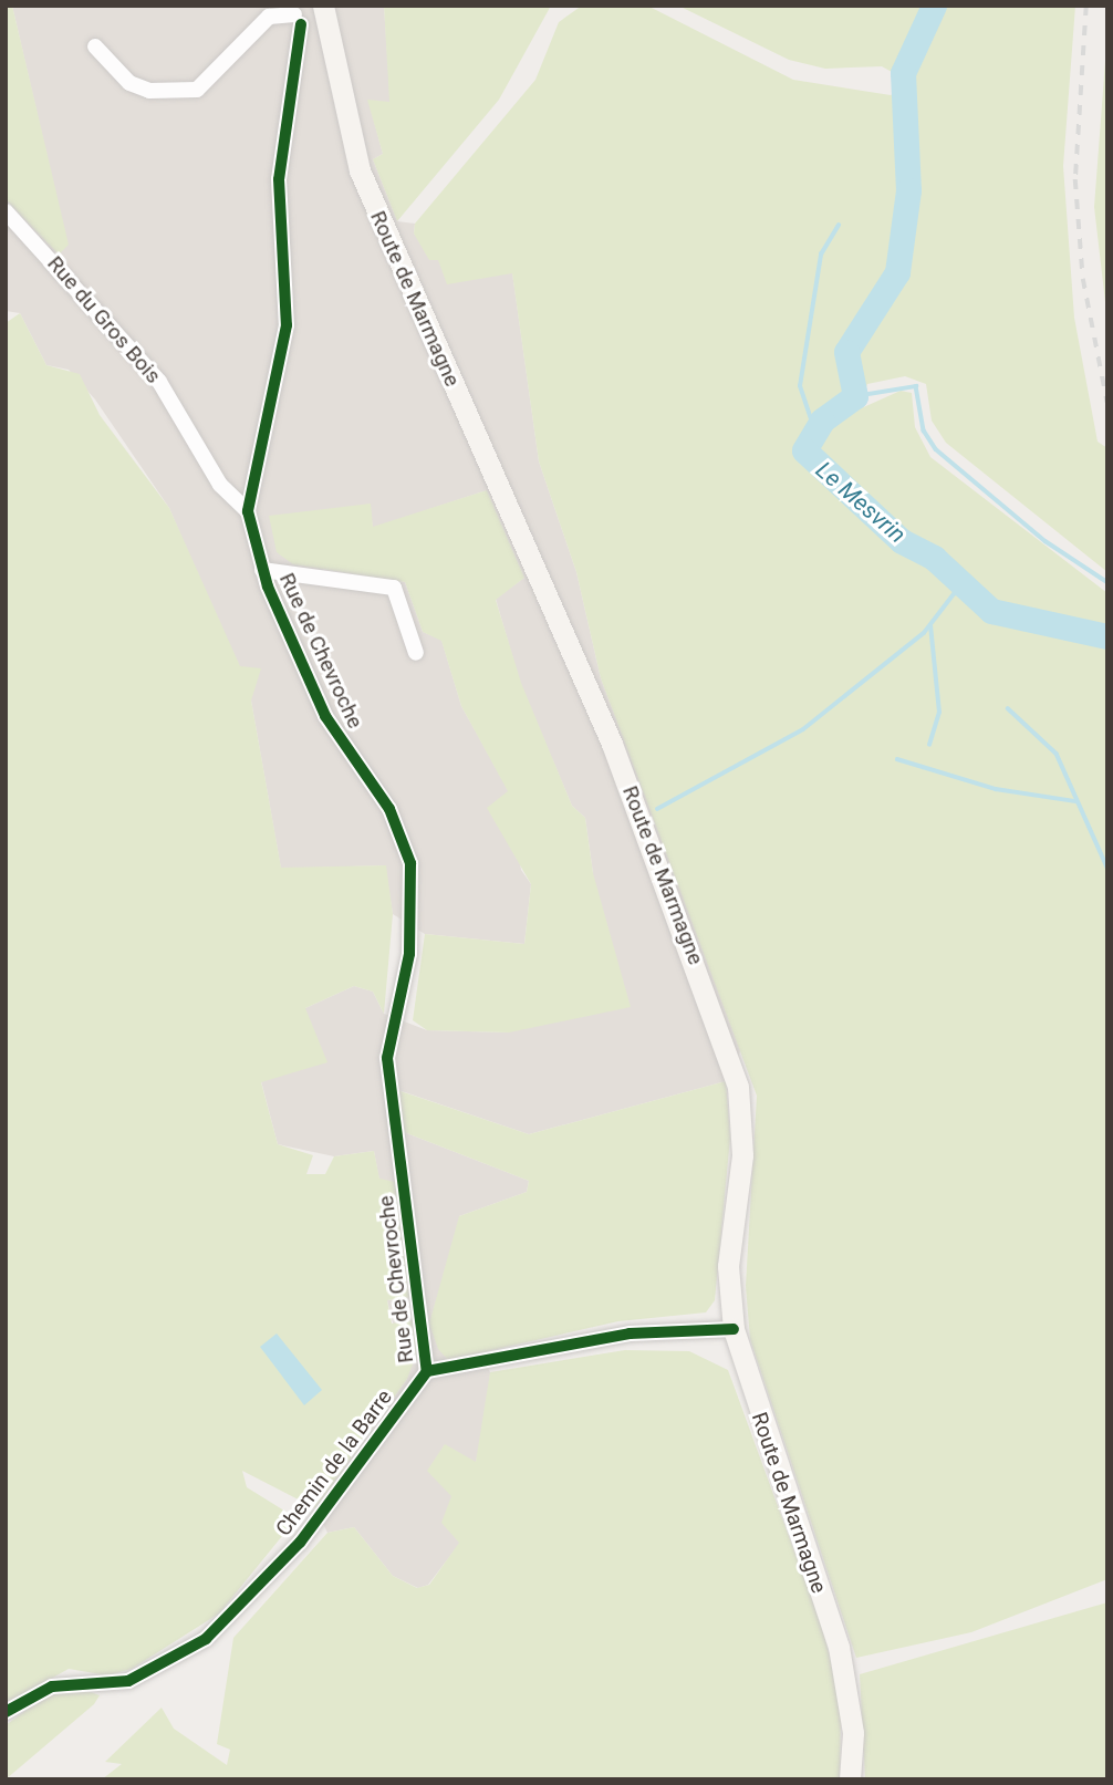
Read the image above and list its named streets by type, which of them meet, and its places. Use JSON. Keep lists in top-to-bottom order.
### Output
{
  "streets": {
    "main road": ["Route de Marmagne"],
    "street": ["Rue du Gros Bois", "Rue de Chevroche", "Chemin de la Barre"]
  },
  "crossings": [
    ["Rue du Gros Bois", "Rue de Chevroche"],
    ["Rue de Chevroche", "Chemin de la Barre"]
  ],
  "water": ["Le Mesvrin"]
}
